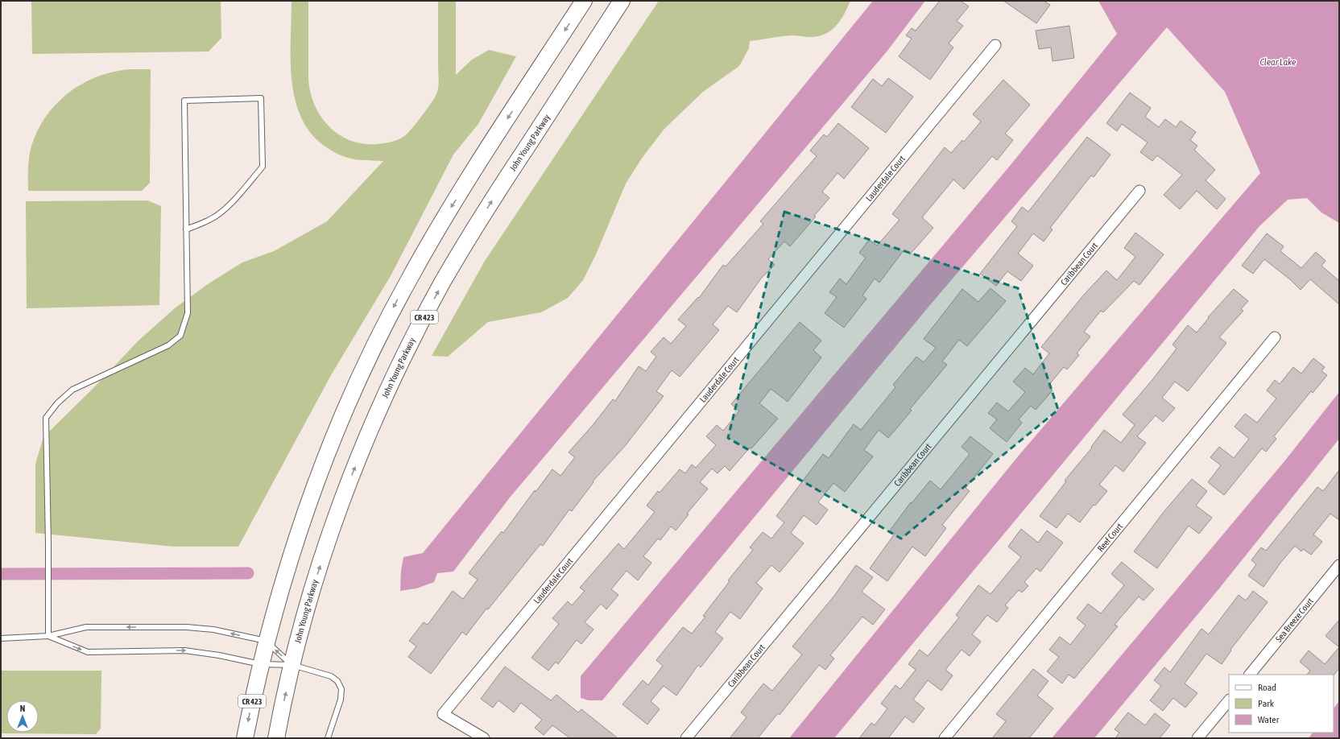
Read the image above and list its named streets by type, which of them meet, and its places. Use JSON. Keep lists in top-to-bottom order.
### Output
{
  "streets": {
    "main road": ["John Young Parkway", "CR 423"],
    "street": [
      "Lauderdale Court",
      "Caribbean Court",
      "Reef Court",
      "Sea Breeze Court"
    ]
  },
  "water": ["Clear Lake"],
  "legend": ["Road", "Park", "Water"],
  "north": "top"
}
